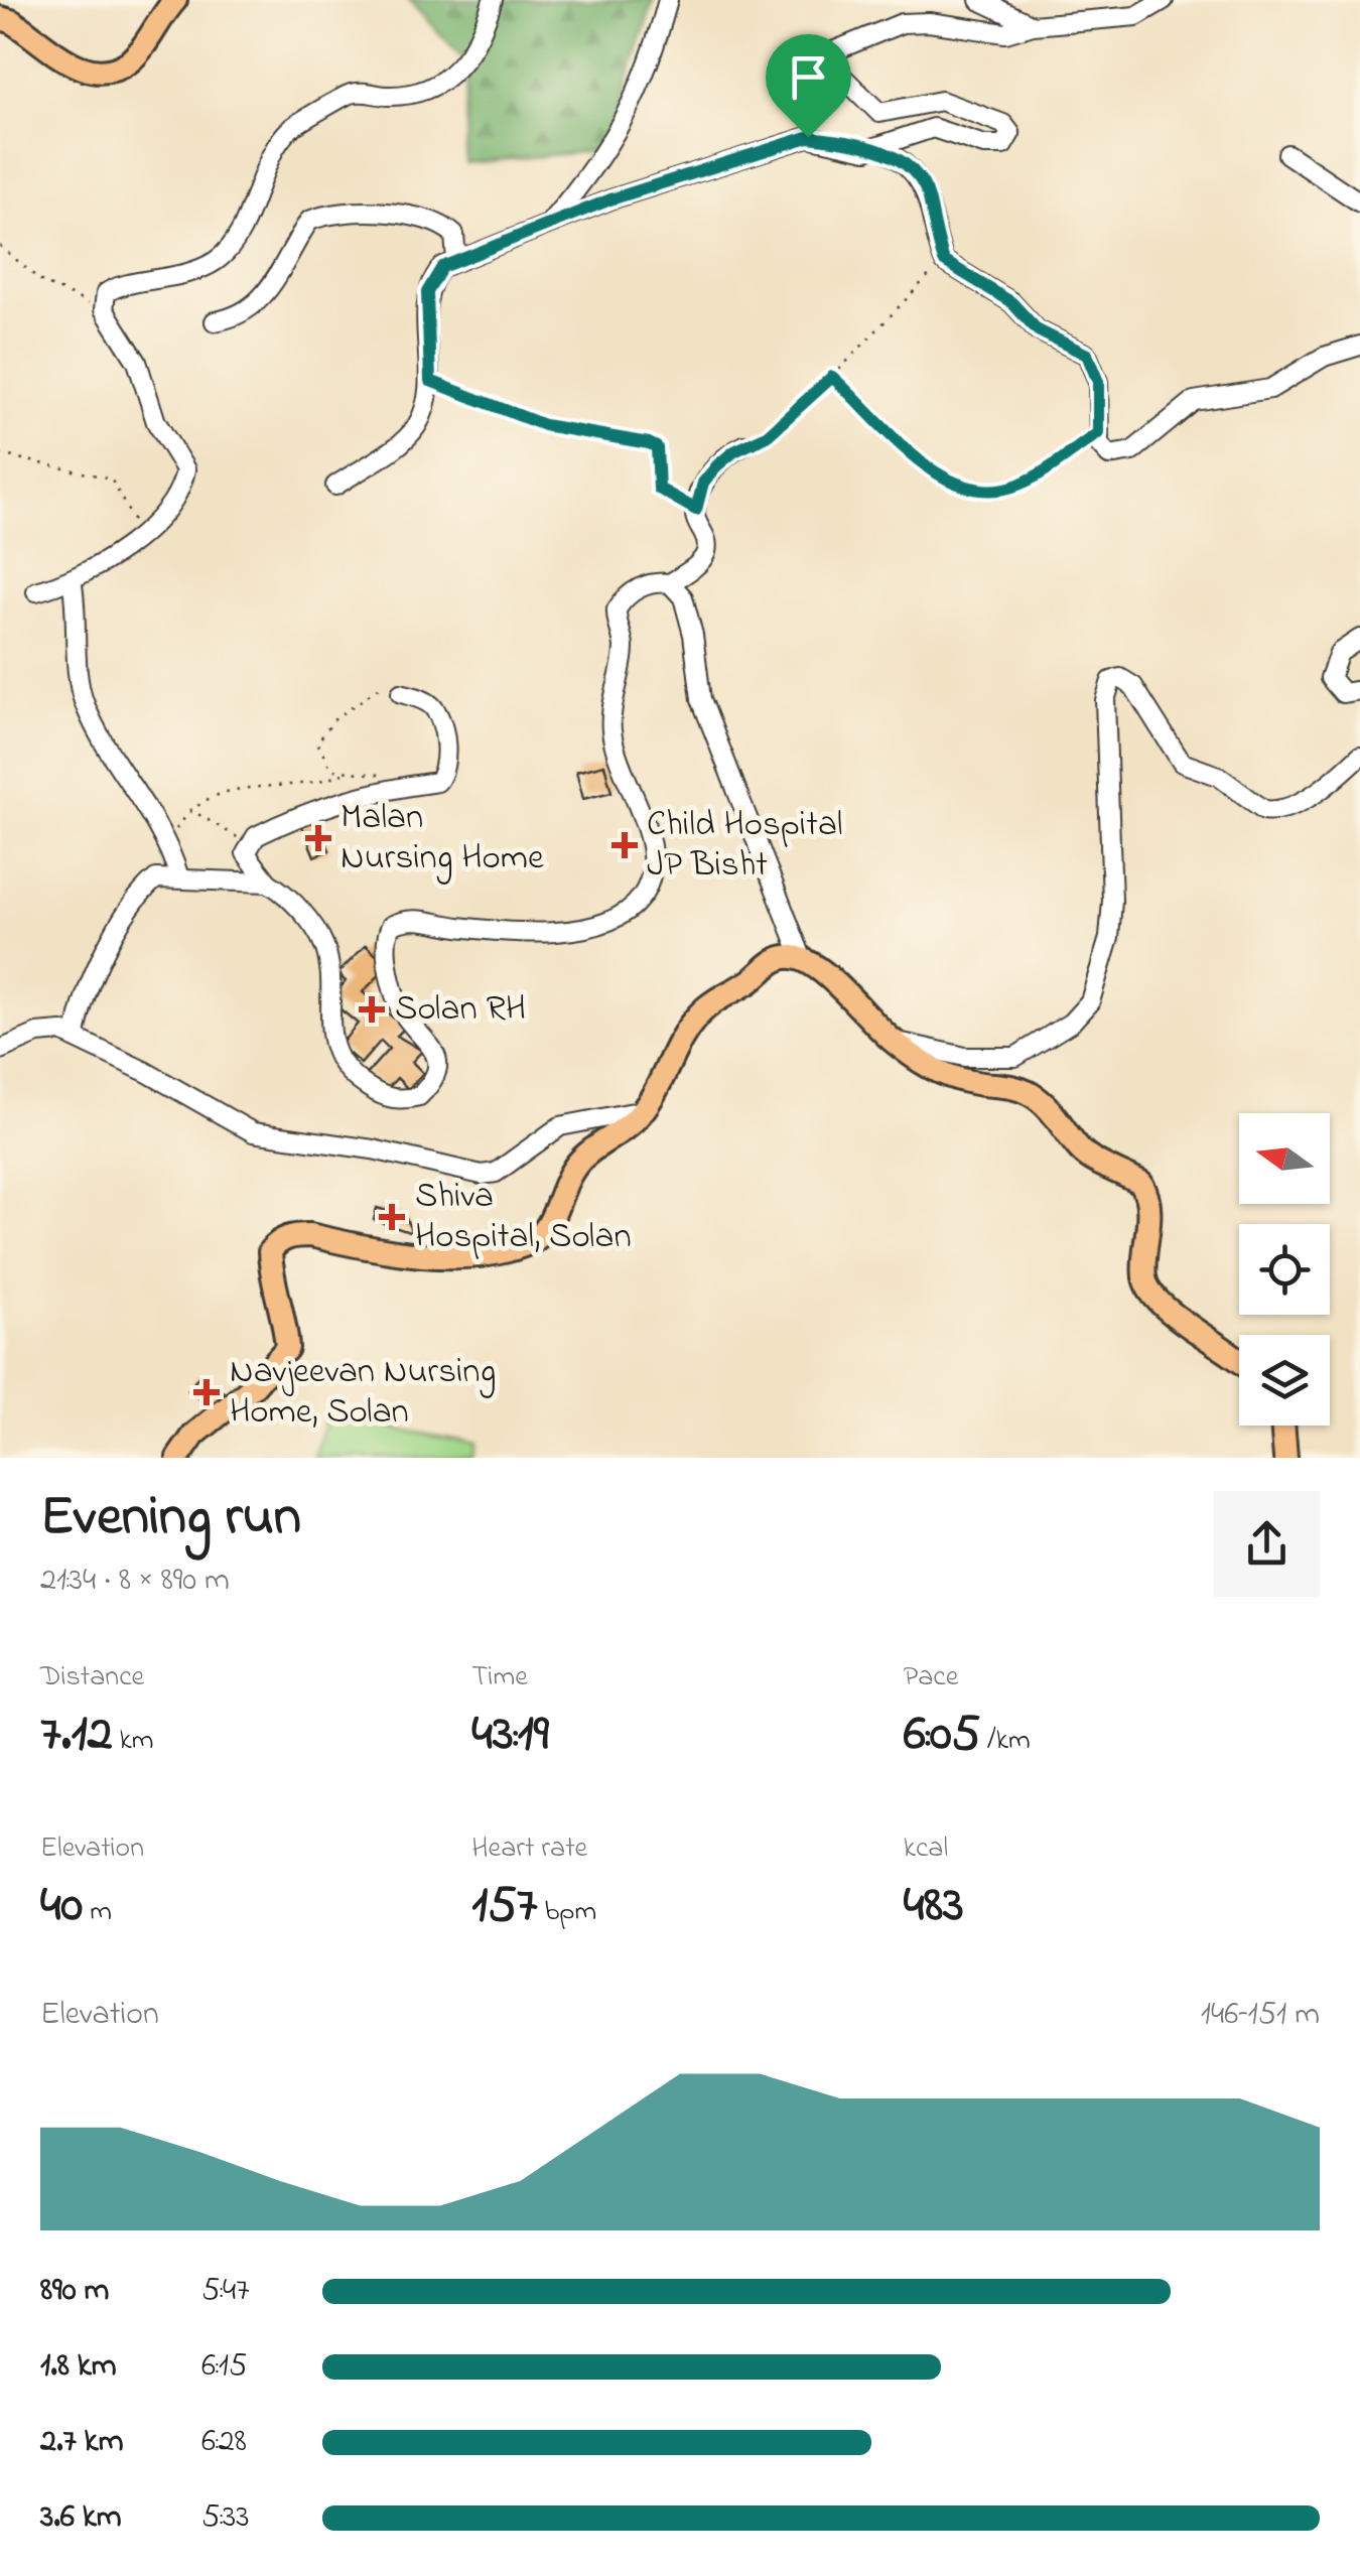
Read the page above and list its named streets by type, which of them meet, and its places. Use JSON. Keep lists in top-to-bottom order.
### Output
{
  "places": {
    "health": [
      "Malan Nursing Home",
      "Child Hospital JP Bisht",
      "Solan RH",
      "Shiva Hospital, Solan",
      "Navjeevan Nursing Home, Solan"
    ]
  },
  "north": "left",
  "page": {
    "heading": ["Evening run", "21:34 · 8 × 890 m"],
    "stats": [
      ["Distance", "7.12 km"],
      ["Time", "43:19"],
      ["Pace", "6:05 /km"],
      ["Elevation", "40 m"],
      ["Heart rate", "157 bpm"],
      ["kcal", "483"]
    ],
    "chart": ["Elevation", "146–151 m"],
    "list": [
      {
        "name": "890 m",
        "note": "5:47"
      },
      {
        "name": "1.8 km",
        "note": "6:15"
      },
      {
        "name": "2.7 km",
        "note": "6:28"
      },
      {
        "name": "3.6 km",
        "note": "5:33"
      }
    ]
  }
}
